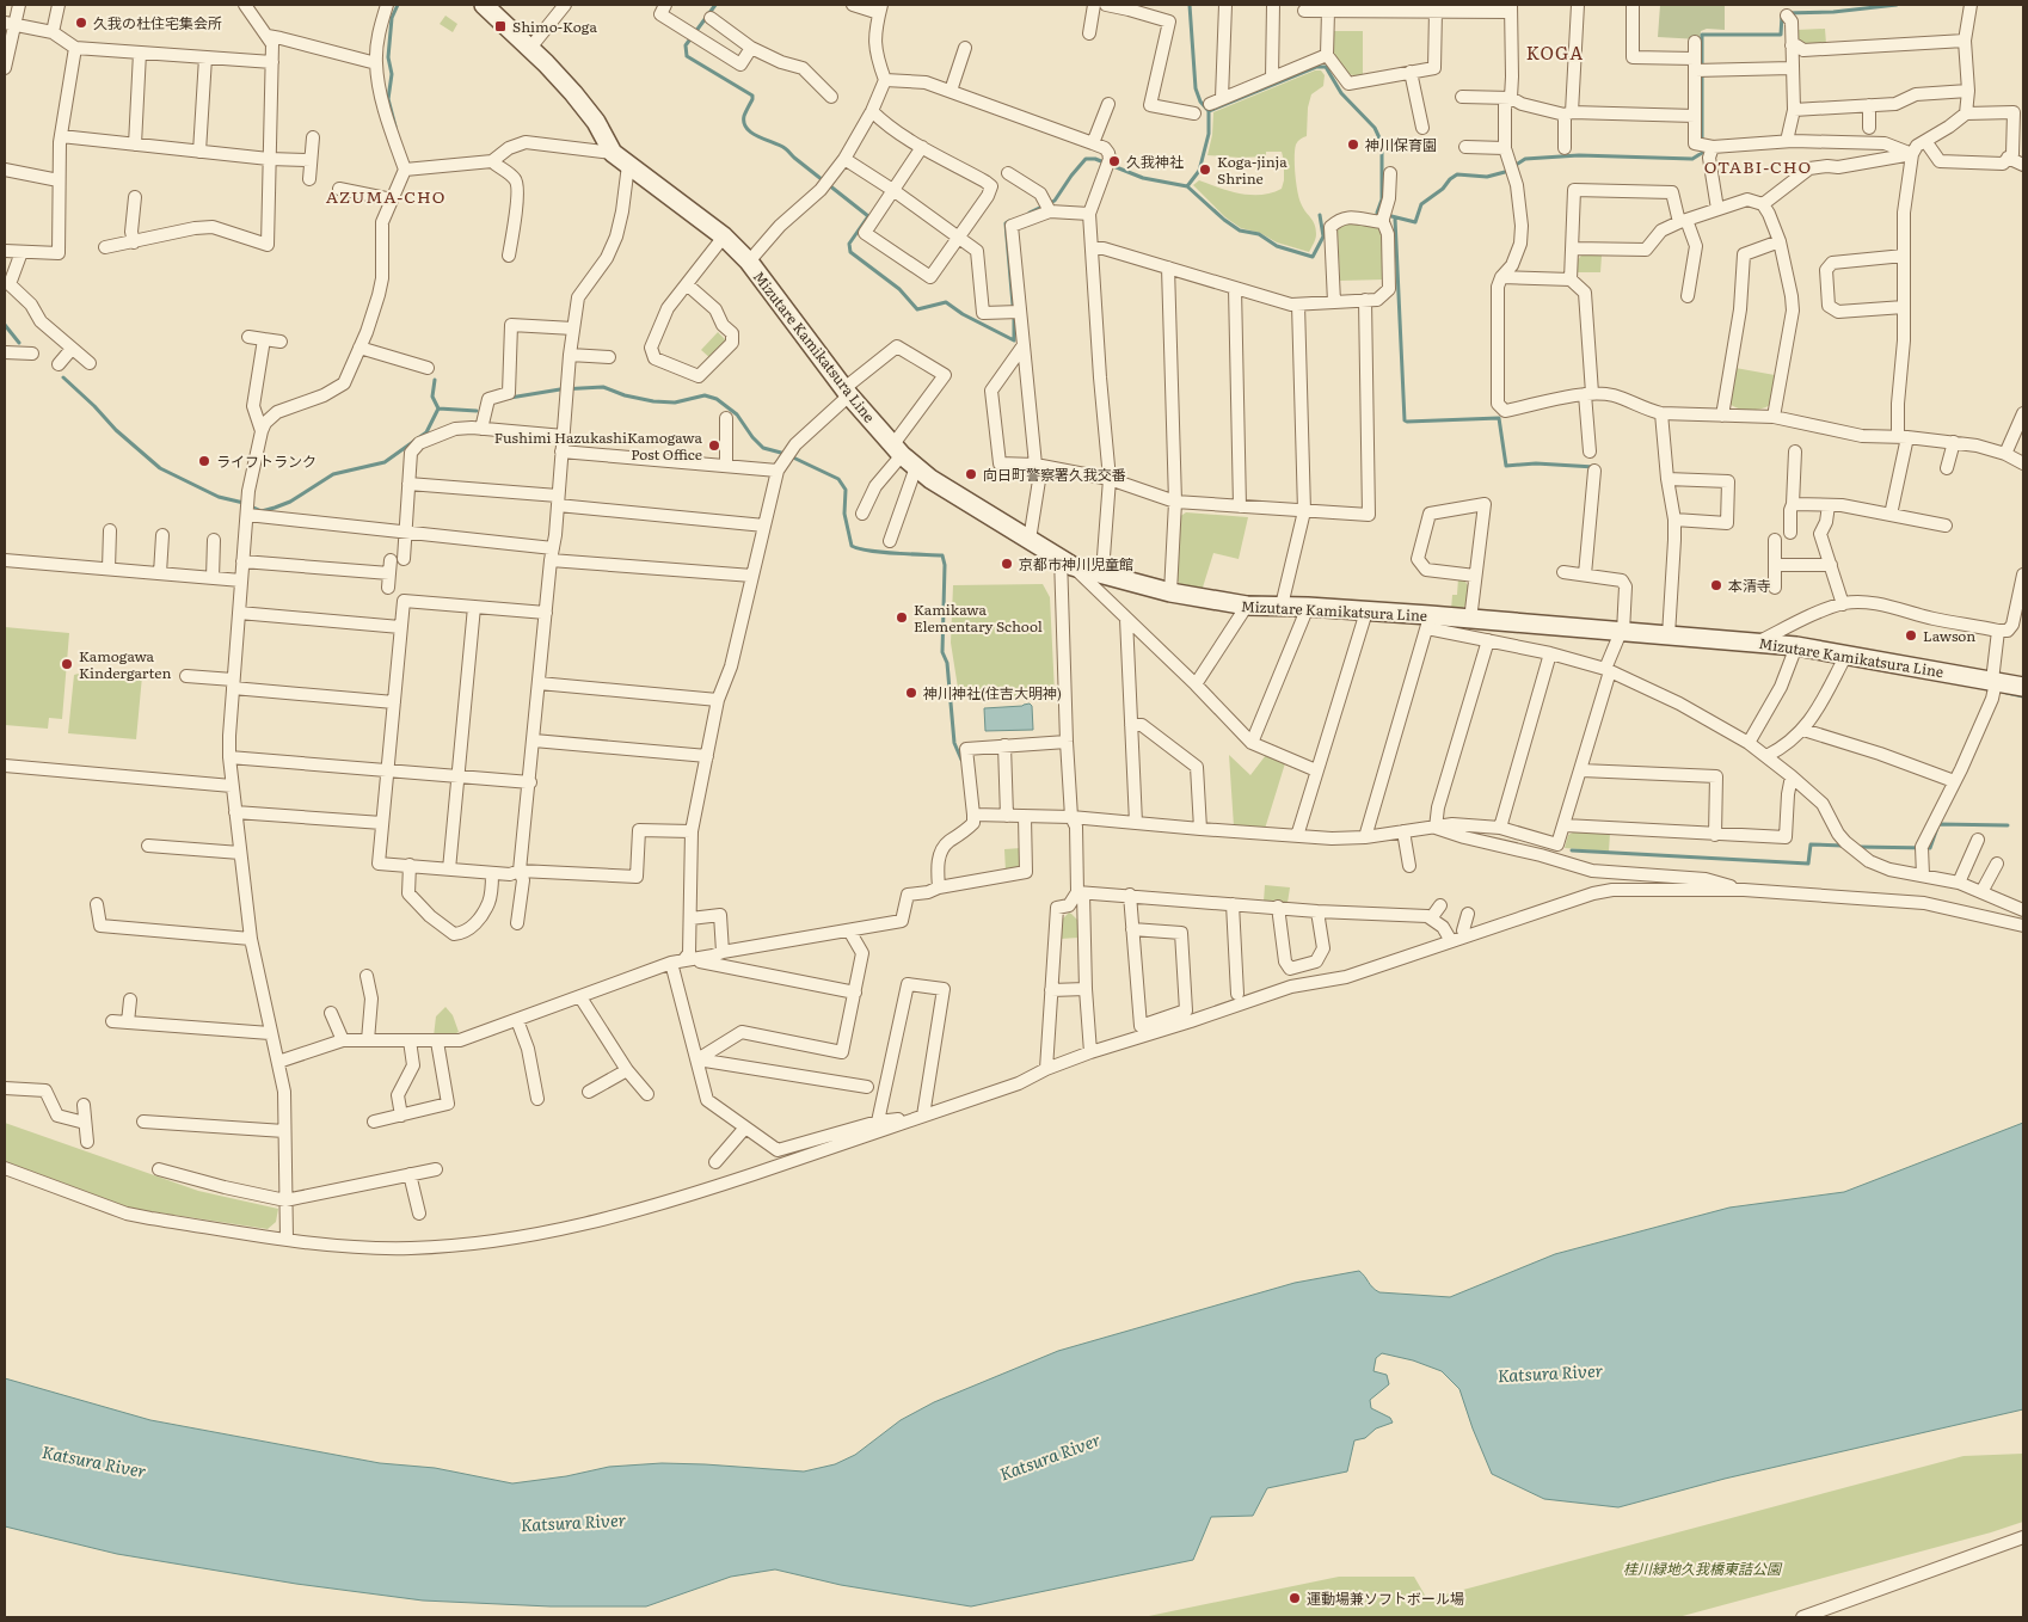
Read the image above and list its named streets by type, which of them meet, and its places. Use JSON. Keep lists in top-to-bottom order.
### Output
{
  "streets": {
    "main road": ["Mizutare Kamikatsura Line"]
  },
  "districts": ["KOGA", "OTABI-CHO", "AZUMA-CHO"],
  "water": ["Katsura River"],
  "parks": ["桂川緑地久我橋東詰公園"],
  "places": {
    "other": [
      "久我の杜住宅集会所",
      "神川保育園",
      "久我神社",
      "Koga-jinja Shrine",
      "Fushimi HazukashiKamogawa Post Office",
      "ライフトランク",
      "向日町警察署久我交番",
      "京都市神川児童館",
      "本清寺",
      "Kamikawa Elementary School",
      "Lawson",
      "Kamogawa Kindergarten",
      "神川神社(住吉大明神)",
      "運動場兼ソフトボール場"
    ],
    "transit": ["Shimo-Koga"]
  }
}
